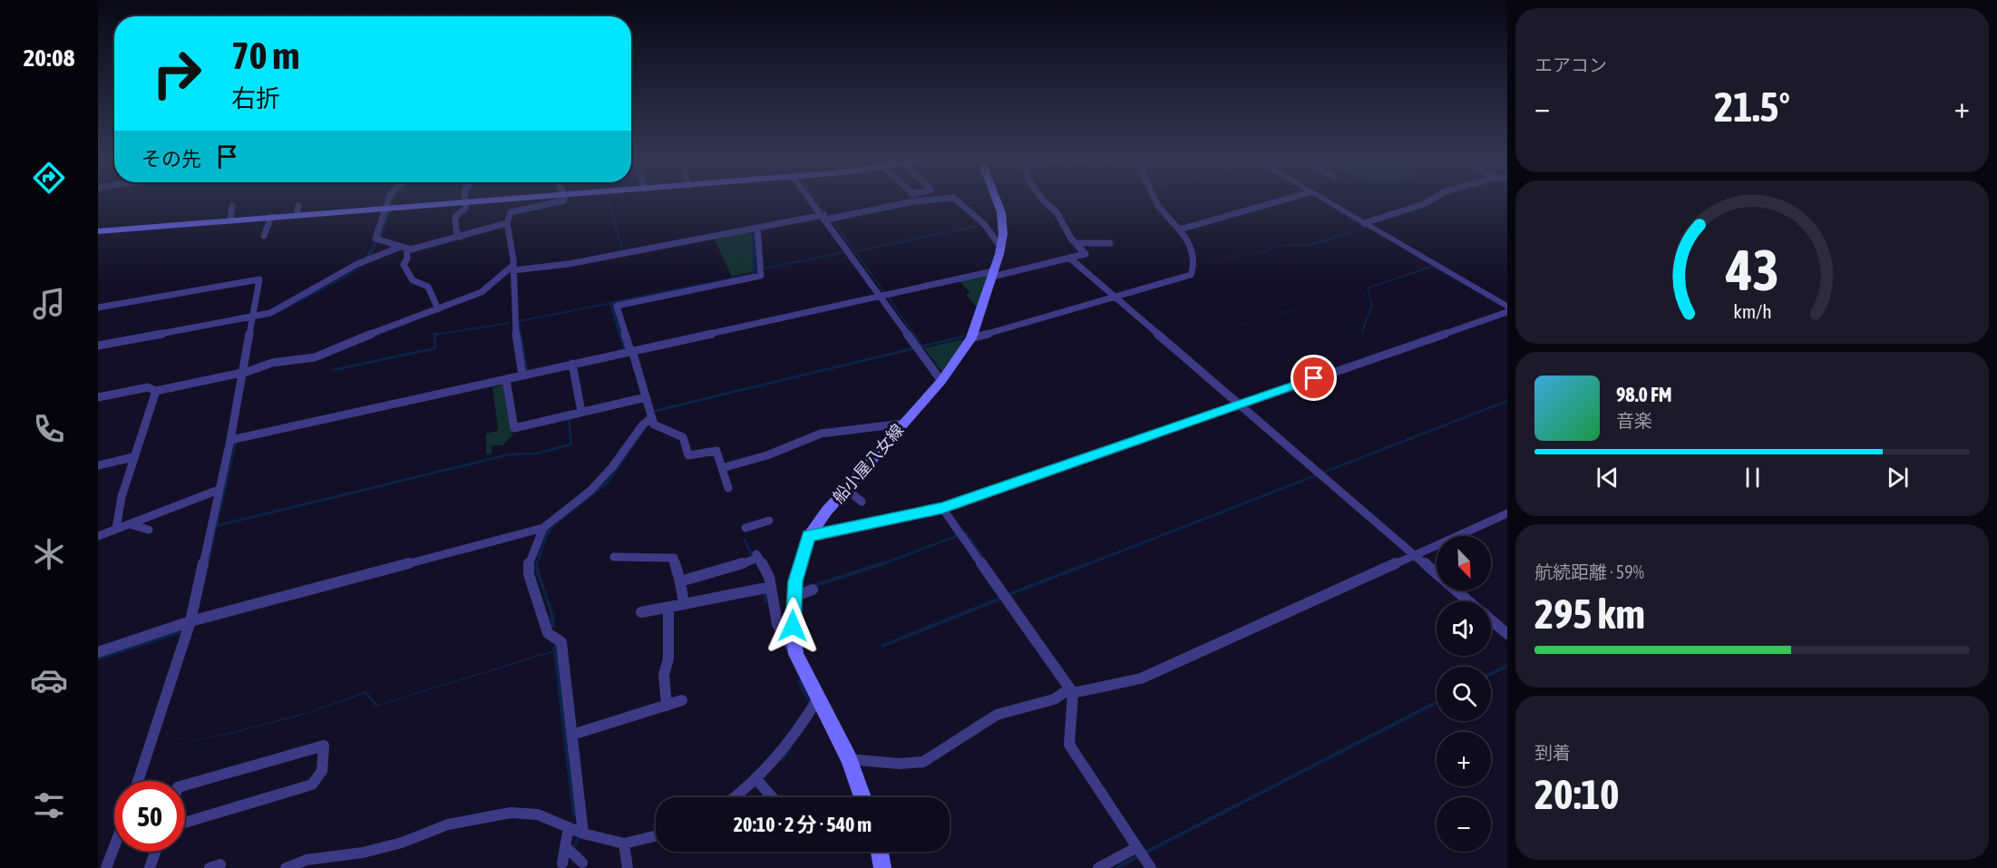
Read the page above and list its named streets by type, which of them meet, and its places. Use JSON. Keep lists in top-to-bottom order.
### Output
{
  "streets": {
    "main road": ["船小屋八女線"]
  },
  "north": "bottom right",
  "page": {
    "tabs": "20:08",
    "tile": [
      "エアコン",
      ["航続距離 · 59%", "295 km"],
      ["到着", "20:10"]
    ],
    "turn": ["70 m", "右折"],
    "heat": ["−", "21.5°", "+"],
    "then": "その先",
    "song": ["98.0 FM", "音楽"],
    "map_buttons": ["+", "−"],
    "limit": "50",
    "trip": "20:10 · 2 分 · 540 m",
    "gauge": ["43", "km/h"]
  }
}
